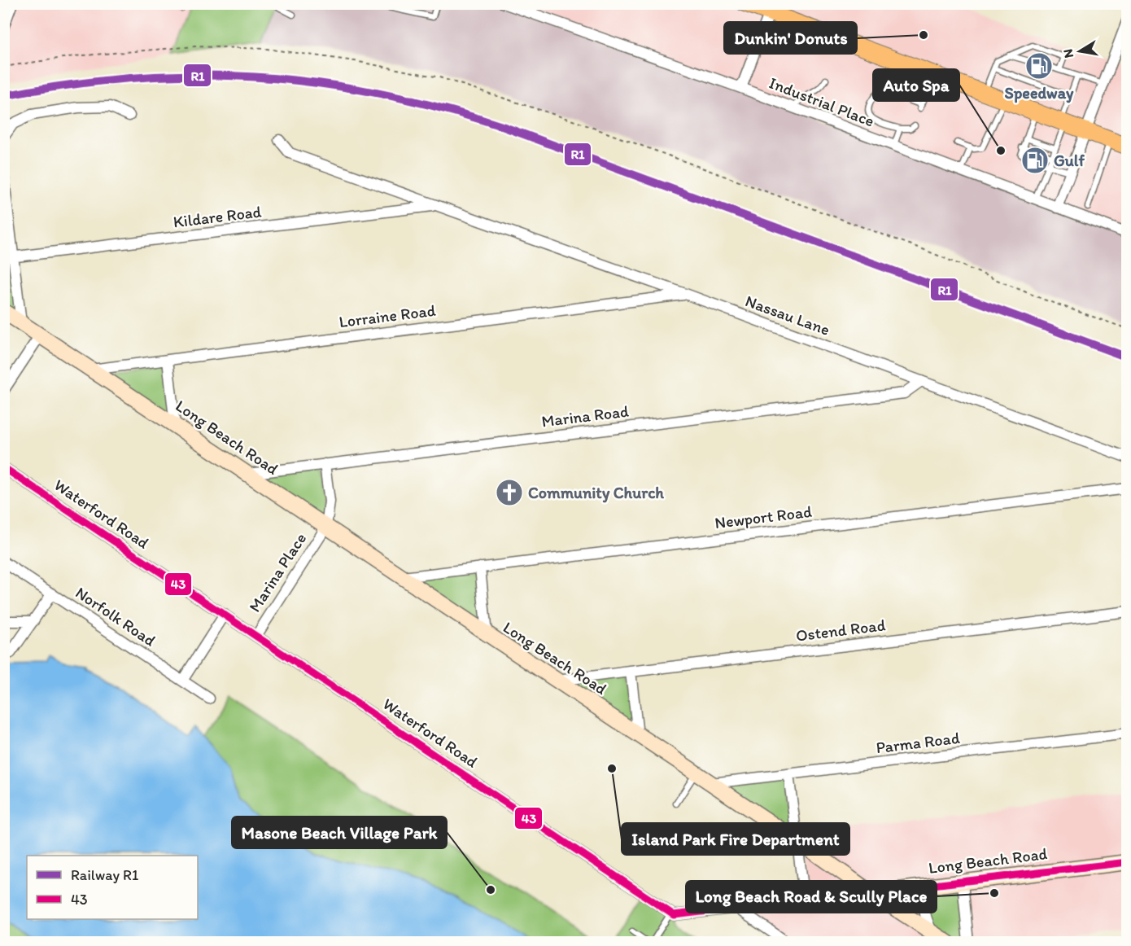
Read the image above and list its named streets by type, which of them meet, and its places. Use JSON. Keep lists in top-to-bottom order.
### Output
{
  "streets": {
    "main road": ["Long Beach Road"],
    "street": [
      "Industrial Place",
      "Kildare Road",
      "Nassau Lane",
      "Lorraine Road",
      "Marina Road",
      "Waterford Road",
      "Newport Road",
      "Marina Place",
      "Norfolk Road",
      "Ostend Road",
      "Parma Road"
    ]
  },
  "crossings": [
    ["Kildare Road", "Nassau Lane"],
    ["Nassau Lane", "Lorraine Road"],
    ["Nassau Lane", "Marina Road"],
    ["Lorraine Road", "Long Beach Road"],
    ["Marina Road", "Long Beach Road"],
    ["Long Beach Road", "Newport Road"],
    ["Long Beach Road", "Marina Place"],
    ["Long Beach Road", "Ostend Road"],
    ["Long Beach Road", "Parma Road"],
    ["Waterford Road", "Marina Place"],
    ["Marina Place", "Norfolk Road"]
  ],
  "places": {
    "other": [
      "Dunkin' Donuts",
      "Auto Spa",
      "Island Park Fire Department",
      "Masone Beach Village Park",
      "Long Beach Road & Scully Place"
    ],
    "fuel station": ["Speedway", "Gulf"],
    "church": ["Community Church"]
  },
  "lines": ["rail line R1", "transit line 43"],
  "legend": ["Railway R1", "43"],
  "north": "left"
}
